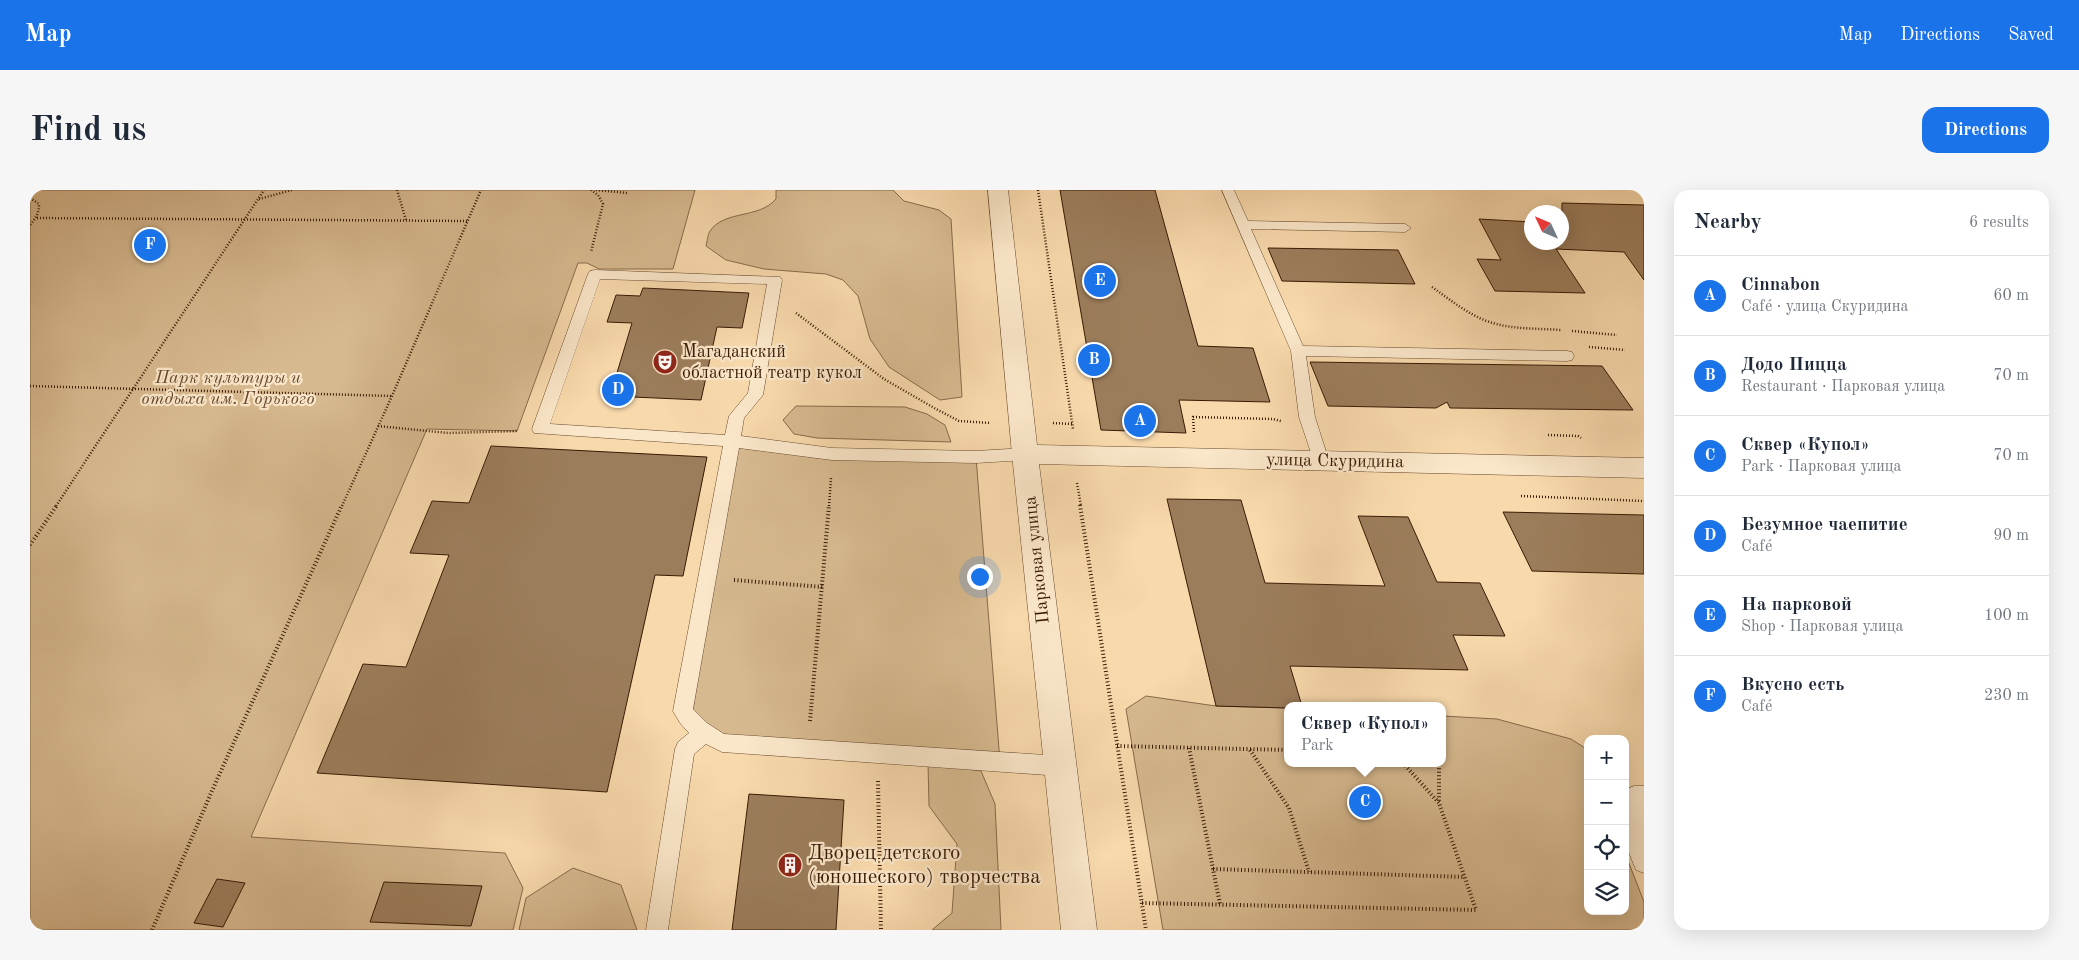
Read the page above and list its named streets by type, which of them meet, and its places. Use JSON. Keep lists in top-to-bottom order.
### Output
{
  "streets": {
    "street": ["улица Скуридина", "Парковая улица"]
  },
  "crossings": [
    ["улица Скуридина", "Парковая улица"]
  ],
  "parks": ["Парк культуры и отдыха им. Горького"],
  "places": {
    "theatre": ["Магаданский областной театр кукол"],
    "building": ["Дворец детского (юношеского) творчества"]
  },
  "north": "top left",
  "page": {
    "header": "Map",
    "nav": ["Map", "Directions", "Saved"],
    "buttons": "Directions",
    "title": "Find us",
    "heading": ["Nearby", "6 results"],
    "pins": [
      "F",
      "E",
      "B",
      "D",
      "A",
      "C"
    ],
    "list": [
      {
        "mark": "A",
        "name": "Cinnabon",
        "note": "Café · улица Скуридина",
        "value": "60 m"
      },
      {
        "mark": "B",
        "name": "Додо Пицца",
        "note": "Restaurant · Парковая улица",
        "value": "70 m"
      },
      {
        "mark": "C",
        "name": "Сквер «Купол»",
        "note": "Park · Парковая улица",
        "value": "70 m"
      },
      {
        "mark": "D",
        "name": "Безумное чаепитие",
        "note": "Café",
        "value": "90 m"
      },
      {
        "mark": "E",
        "name": "На парковой",
        "note": "Shop · Парковая улица",
        "value": "100 m"
      },
      {
        "mark": "F",
        "name": "Вкусно есть",
        "note": "Café",
        "value": "230 m"
      }
    ],
    "popup": ["Сквер «Купол»", "Park"],
    "map_buttons": ["+", "−"]
  }
}
